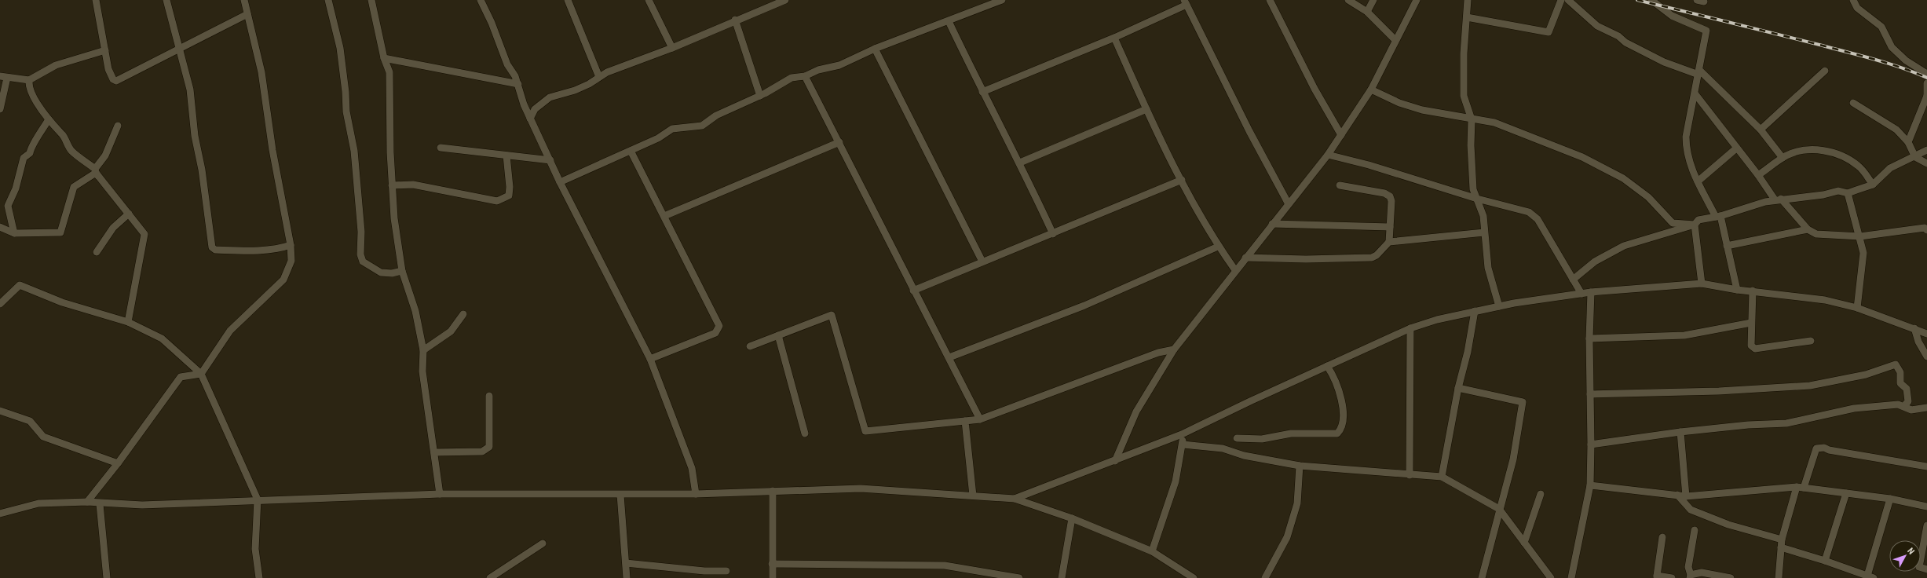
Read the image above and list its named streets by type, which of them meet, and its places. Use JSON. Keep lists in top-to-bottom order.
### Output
{
  "north": "top right"
}
